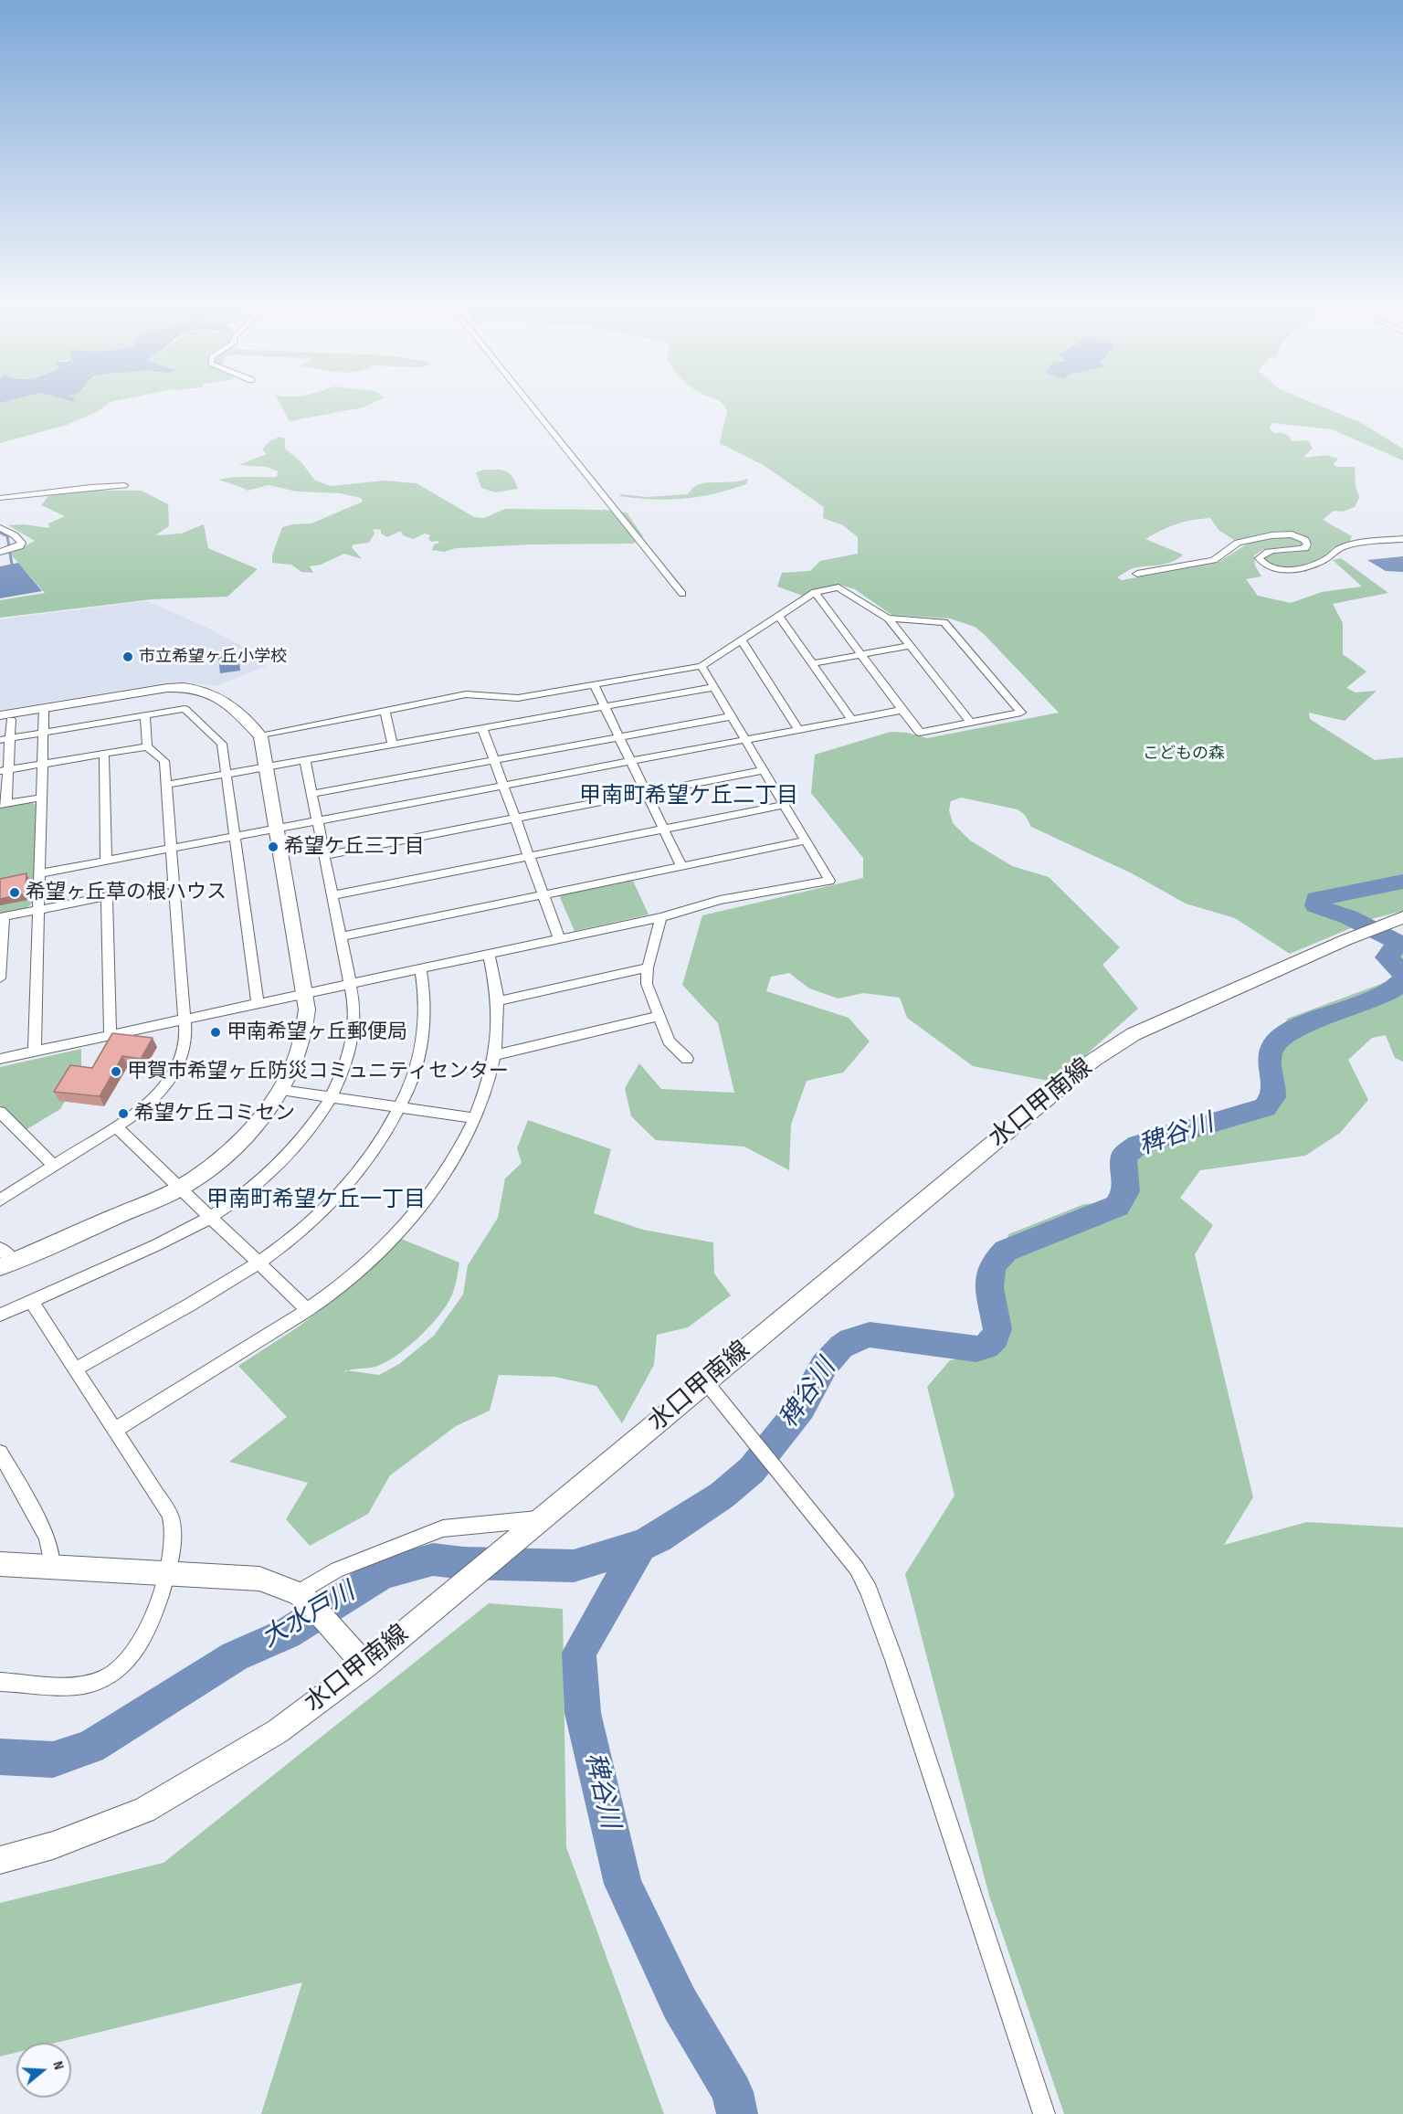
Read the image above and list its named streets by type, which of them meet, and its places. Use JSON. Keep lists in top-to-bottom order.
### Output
{
  "streets": {
    "street": ["水口甲南線"]
  },
  "districts": ["甲南町希望ケ丘二丁目", "甲南町希望ケ丘一丁目"],
  "water": ["稗谷川", "大水戸川"],
  "parks": ["こどもの森"],
  "places": [
    "市立希望ヶ丘小学校",
    "希望ケ丘三丁目",
    "希望ヶ丘草の根ハウス",
    "甲南希望ヶ丘郵便局",
    "甲賀市希望ヶ丘防災コミュニティセンター",
    "希望ケ丘コミセン"
  ],
  "north": "right"
}
